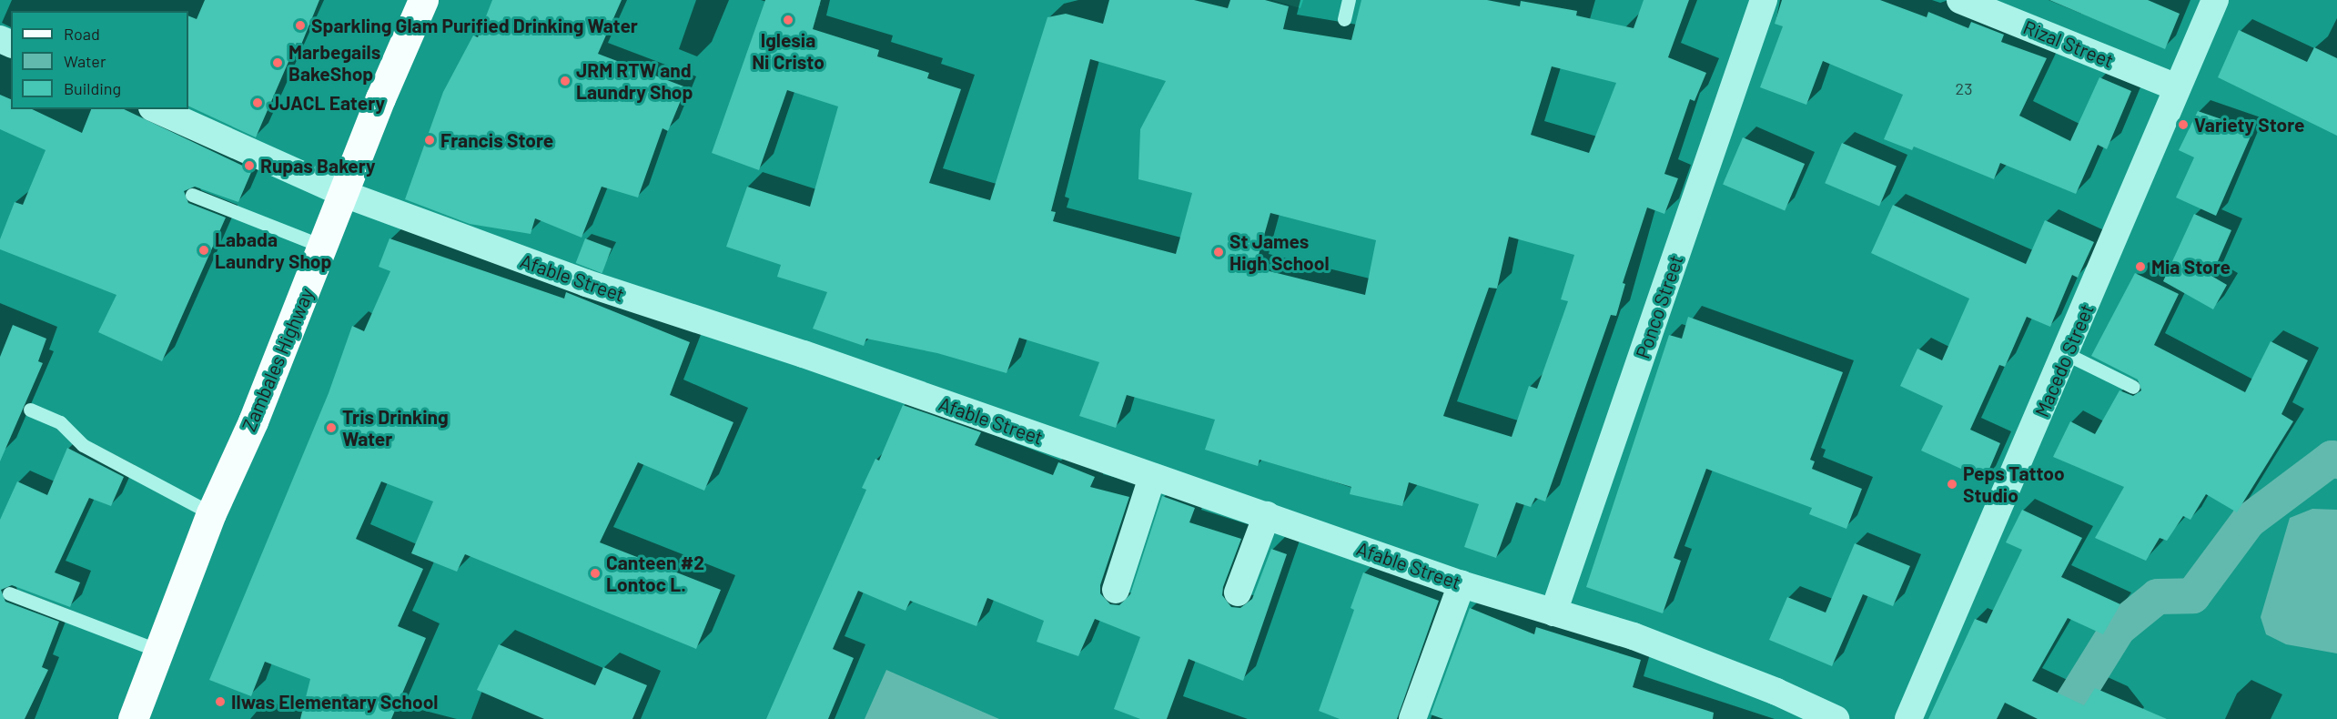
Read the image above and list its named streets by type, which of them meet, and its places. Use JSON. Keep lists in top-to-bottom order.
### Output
{
  "streets": {
    "main road": ["Zambales Highway"],
    "street": [
      "Rizal Street",
      "Afable Street",
      "Ponco Street",
      "Macedo Street"
    ]
  },
  "crossings": [
    ["Rizal Street", "Macedo Street"],
    ["Afable Street", "Ponco Street"],
    ["Afable Street", "Zambales Highway"]
  ],
  "places": [
    "Iglesia Ni Cristo",
    "Sparkling Glam Purified Drinking Water",
    "Marbegails BakeShop",
    "JRM RTW and Laundry Shop",
    "JJACL Eatery",
    "Variety Store",
    "Francis Store",
    "Rupas Bakery",
    "Labada Laundry Shop",
    "St James High School",
    "Mia Store",
    "Tris Drinking Water",
    "Peps Tattoo Studio",
    "Canteen #2 Lontoc L.",
    "Ilwas Elementary School"
  ],
  "house_numbers": ["23"],
  "legend": ["Road", "Water", "Building"]
}
